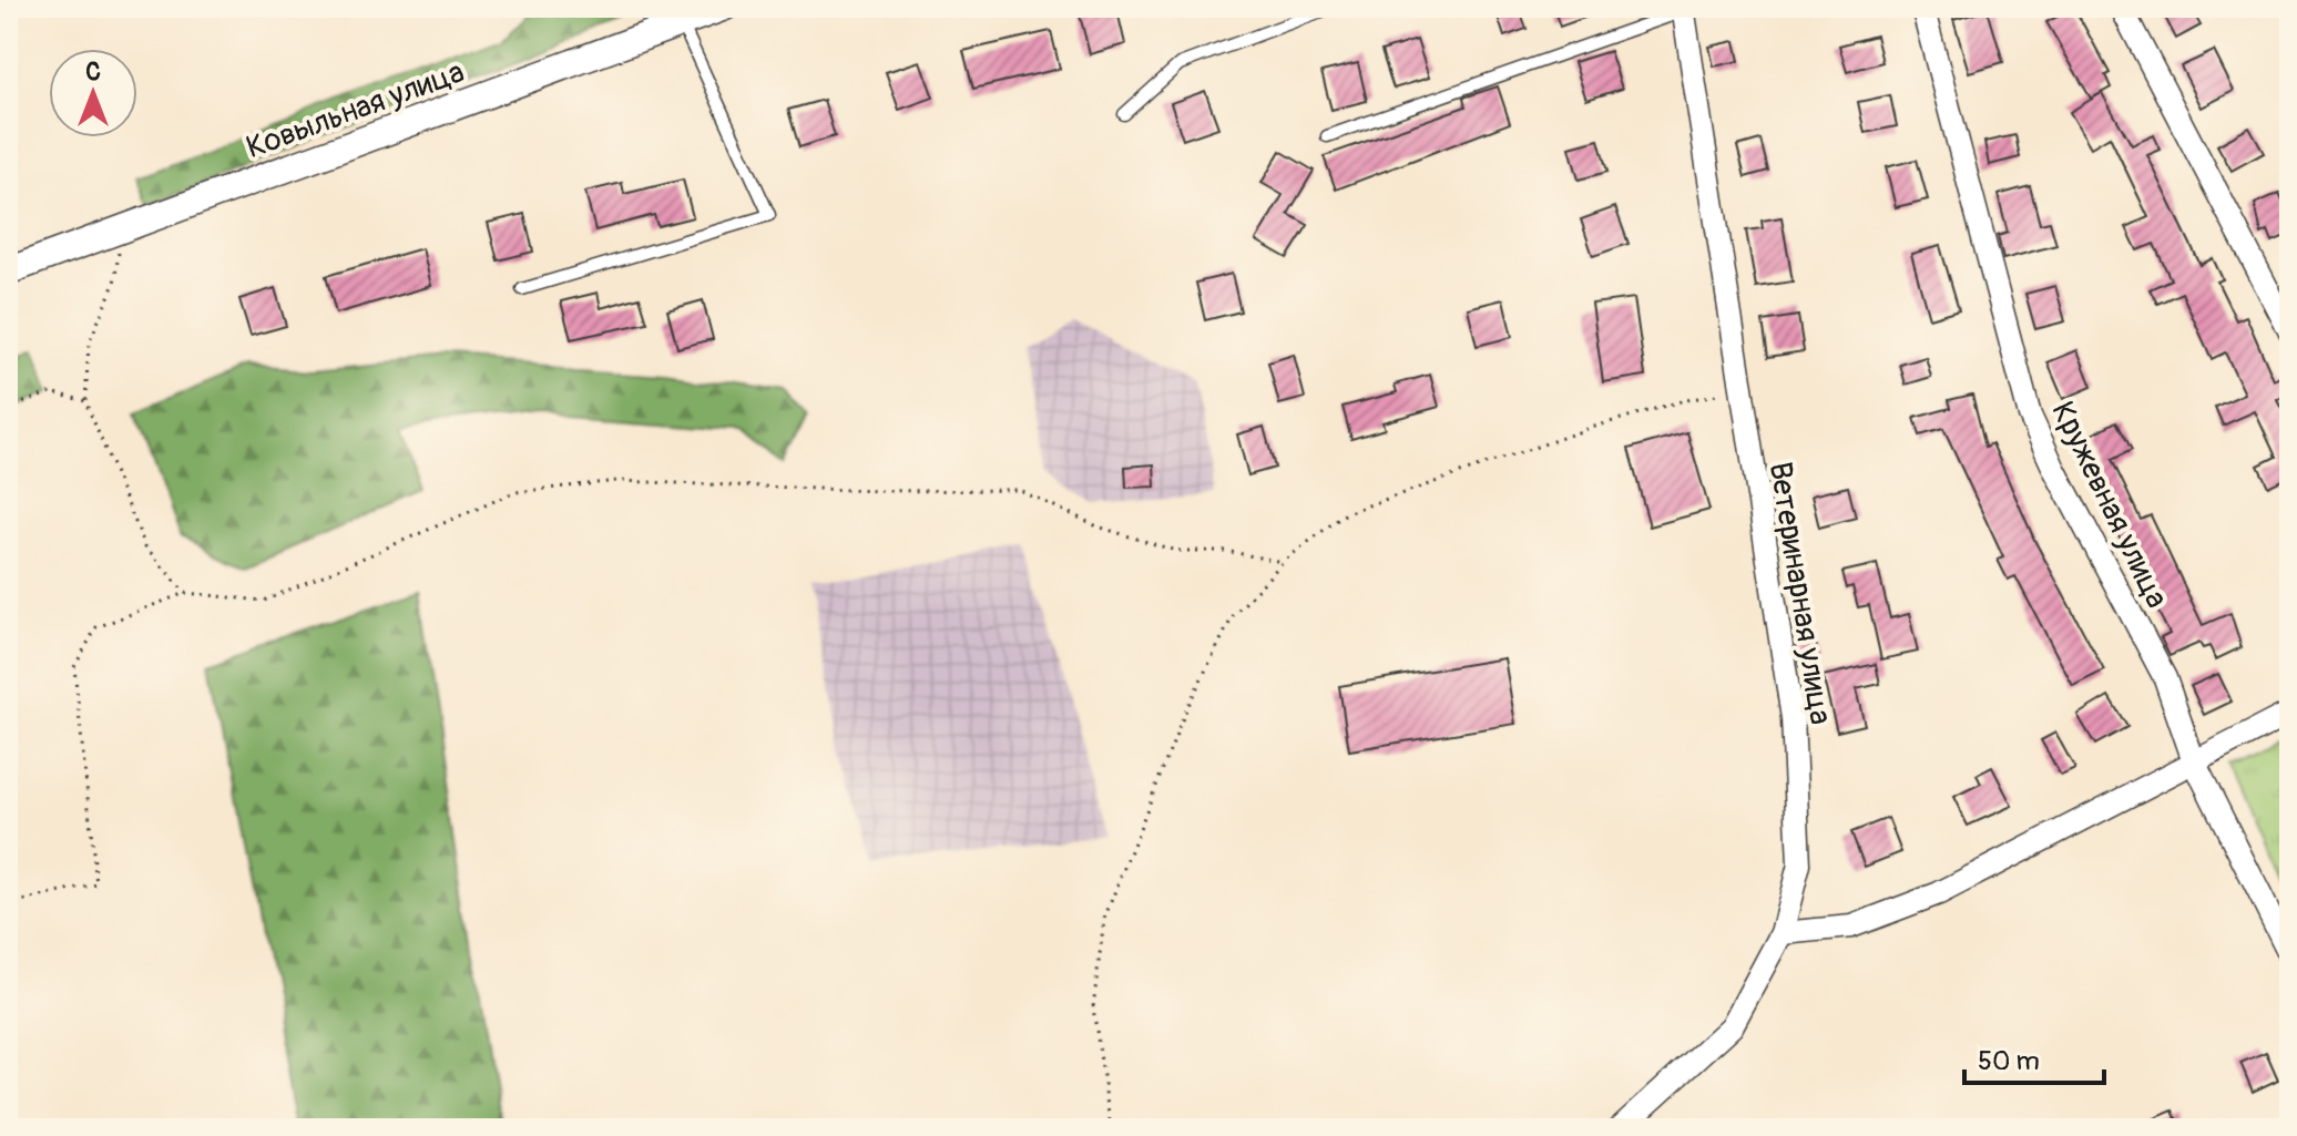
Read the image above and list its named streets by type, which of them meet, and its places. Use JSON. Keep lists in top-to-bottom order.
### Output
{
  "streets": {
    "street": ["Ковыльная улица", "Кружевная улица", "Ветеринарная улица"]
  },
  "scale_bar": "50 m",
  "north": "top"
}
